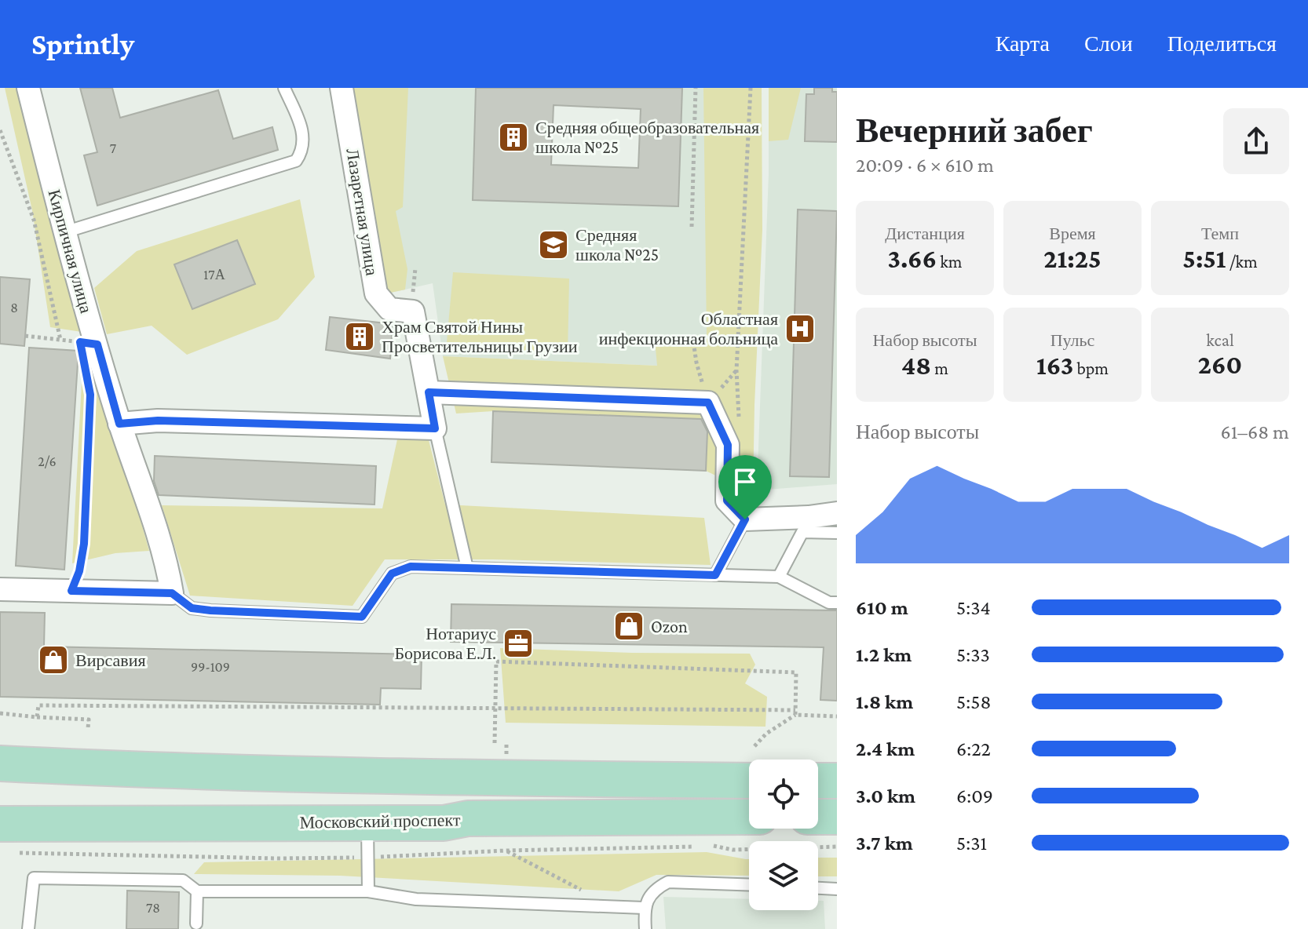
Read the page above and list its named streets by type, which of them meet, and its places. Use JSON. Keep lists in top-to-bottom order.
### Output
{
  "streets": {
    "main road": ["Московский проспект"],
    "street": ["Лазаретная улица", "Кирпичная улица"]
  },
  "places": {
    "building": ["Средняя общеобразовательная школа №25", "Храм Святой Нины Просветительницы Грузии"],
    "school or university": ["Средняя школа №25"],
    "hospital": ["Областная инфекционная больница"],
    "shop": ["Ozon", "Вирсавия"],
    "office": ["Нотариус Борисова Е.Л."]
  },
  "house_numbers": [
    "7",
    "17А",
    "8",
    "2/6",
    "99-109",
    "78"
  ],
  "page": {
    "header": "Sprintly",
    "nav": ["Карта", "Слои", "Поделиться"],
    "heading": ["Вечерний забег", "20:09 · 6 × 610 m"],
    "stats": [
      ["Дистанция", "3.66 km"],
      ["Время", "21:25"],
      ["Темп", "5:51 /km"],
      ["Набор высоты", "48 m"],
      ["Пульс", "163 bpm"],
      ["kcal", "260"]
    ],
    "chart": ["Набор высоты", "61–68 m"],
    "list": [
      {
        "name": "610 m",
        "note": "5:34"
      },
      {
        "name": "1.2 km",
        "note": "5:33"
      },
      {
        "name": "1.8 km",
        "note": "5:58"
      },
      {
        "name": "2.4 km",
        "note": "6:22"
      },
      {
        "name": "3.0 km",
        "note": "6:09"
      },
      {
        "name": "3.7 km",
        "note": "5:31"
      }
    ]
  }
}
